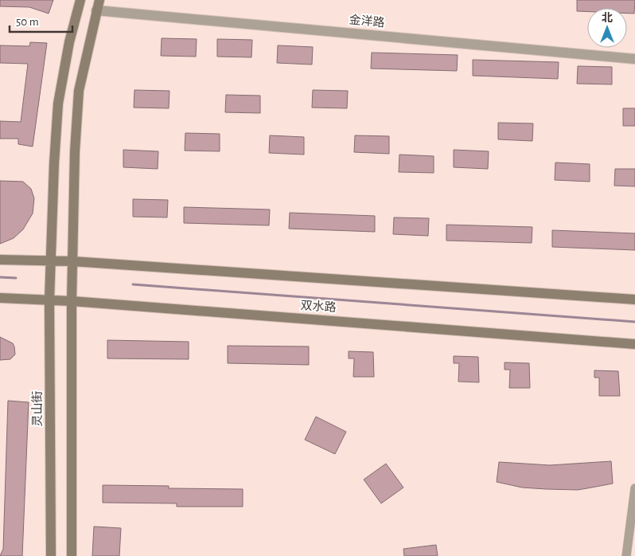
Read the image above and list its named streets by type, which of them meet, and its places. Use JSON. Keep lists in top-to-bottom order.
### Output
{
  "streets": {
    "main road": ["双水路", "灵山街"],
    "street": ["金洋路"]
  },
  "crossings": [
    ["双水路", "灵山街"]
  ],
  "scale_bar": "50 m",
  "north": "top"
}
